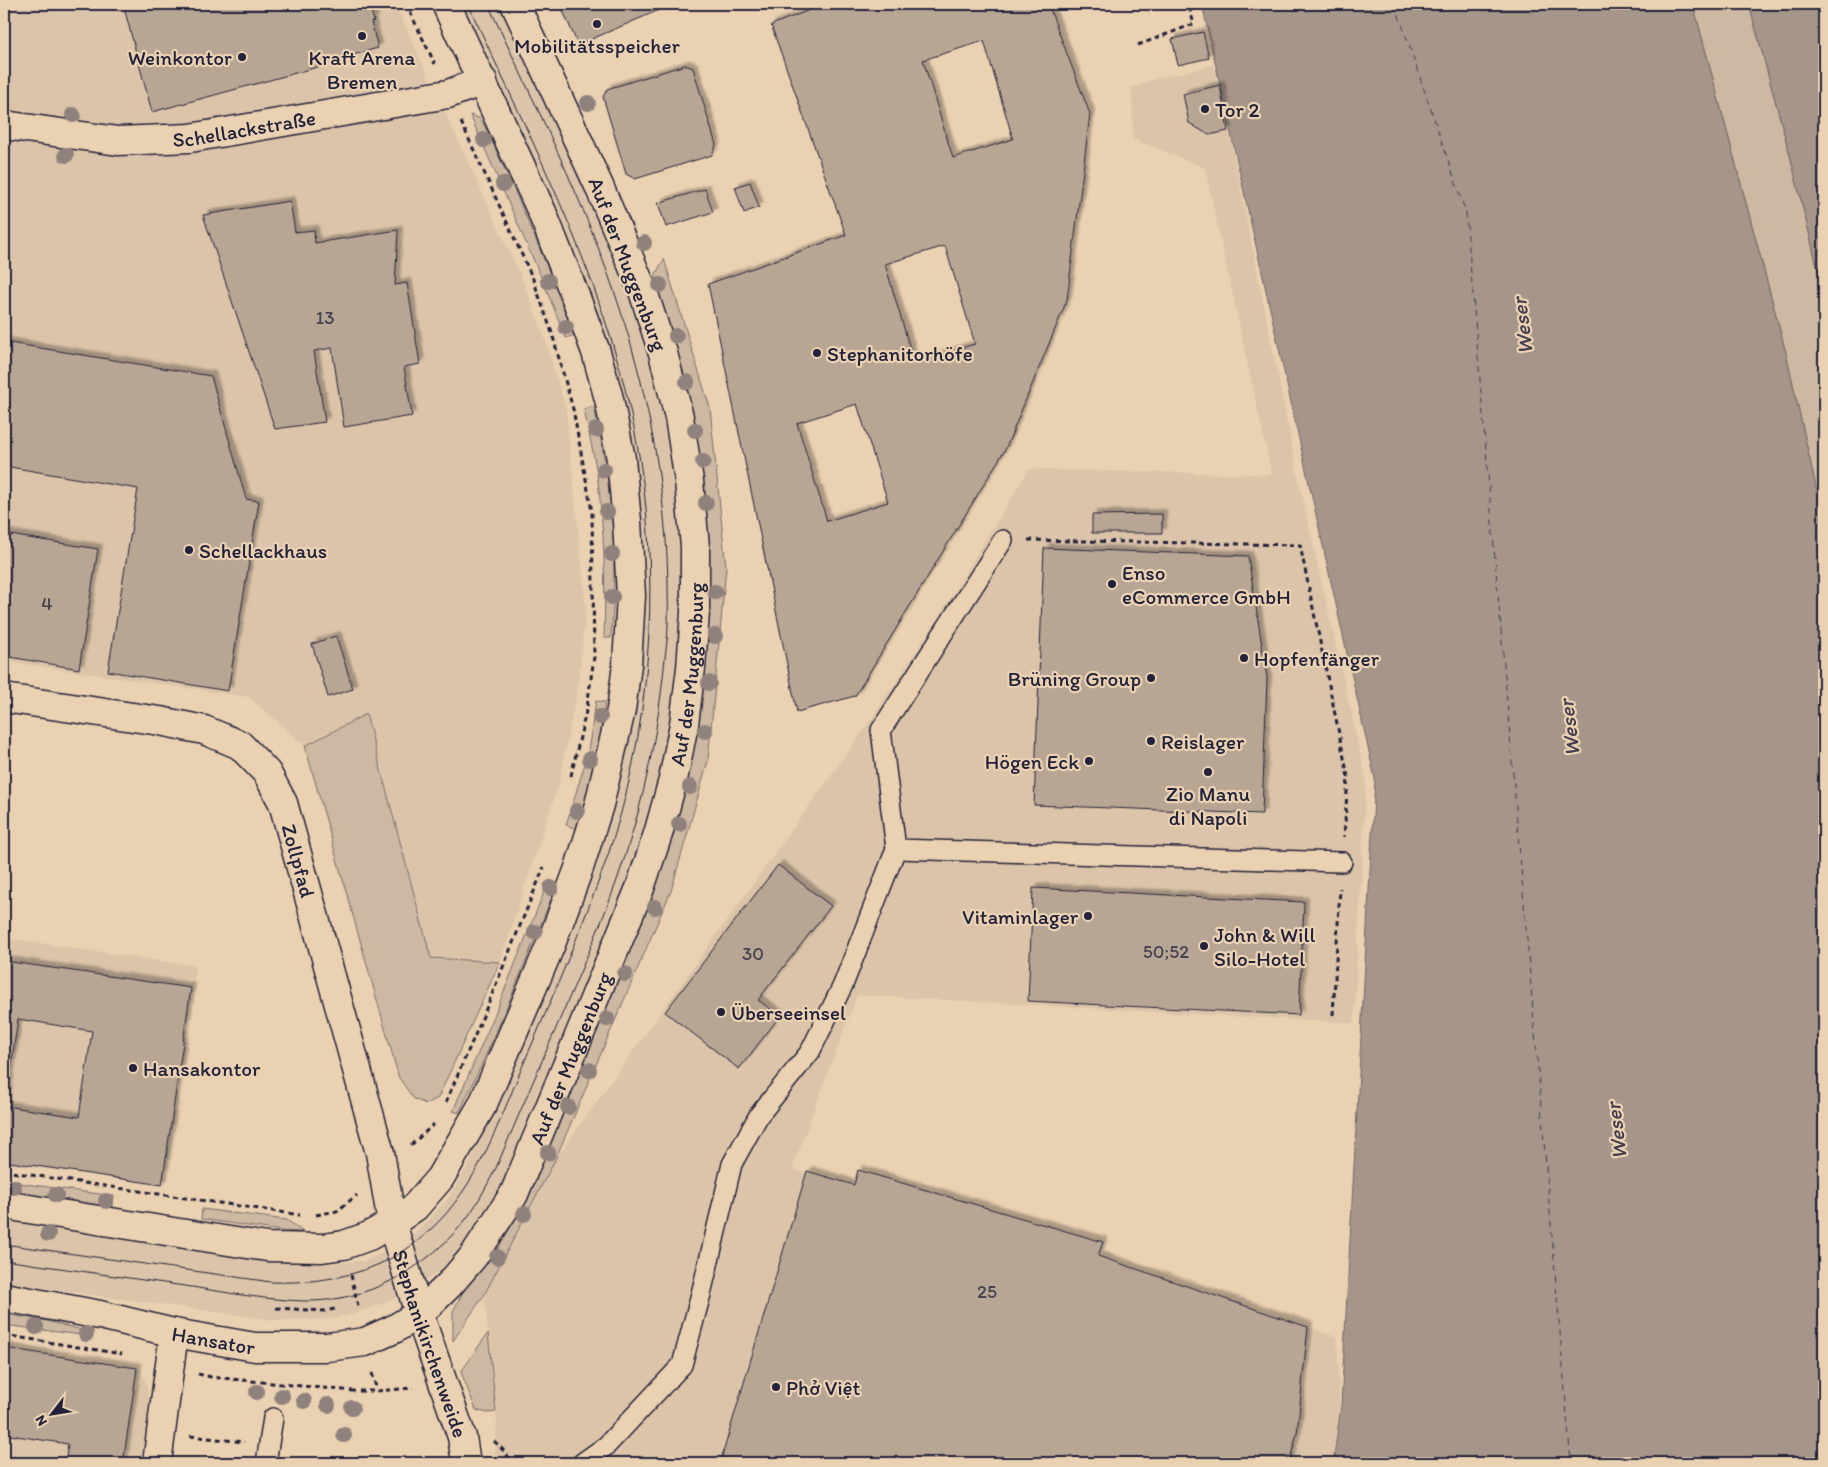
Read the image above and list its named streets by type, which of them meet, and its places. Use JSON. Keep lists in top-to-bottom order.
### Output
{
  "streets": {
    "street": [
      "Schellackstraße",
      "Auf der Muggenburg",
      "Zollpfad",
      "Hansator",
      "Stephanikirchenweide"
    ]
  },
  "crossings": [
    ["Auf der Muggenburg", "Hansator"],
    ["Auf der Muggenburg", "Stephanikirchenweide"],
    ["Zollpfad", "Stephanikirchenweide"],
    ["Hansator", "Stephanikirchenweide"]
  ],
  "water": ["Weser"],
  "places": [
    "Mobilitätsspeicher",
    "Kraft Arena Bremen",
    "Weinkontor",
    "Tor 2",
    "Stephanitorhöfe",
    "Schellackhaus",
    "Enso eCommerce GmbH",
    "Hopfenfänger",
    "Brüning Group",
    "Reislager",
    "Högen Eck",
    "Zio Manu di Napoli",
    "Vitaminlager",
    "John & Will Silo-Hotel",
    "Überseeinsel",
    "Hansakontor",
    "Phở Việt"
  ],
  "house_numbers": [
    "13",
    "4",
    "50;52",
    "30",
    "25"
  ],
  "north": "bottom left"
}
